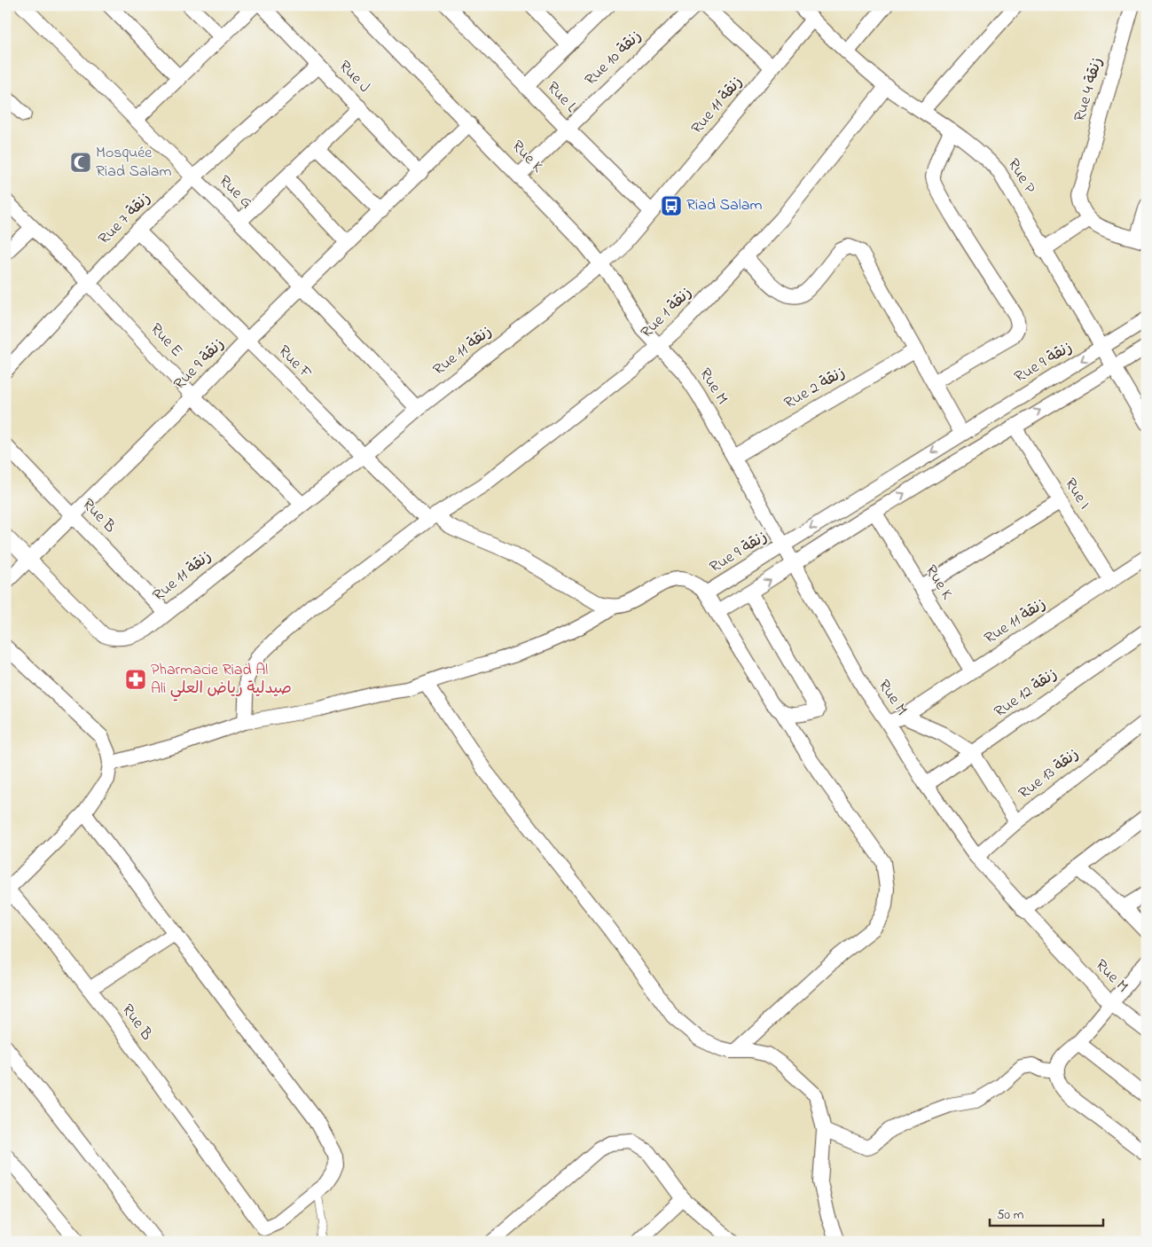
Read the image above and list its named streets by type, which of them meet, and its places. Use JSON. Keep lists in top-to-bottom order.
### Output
{
  "streets": {
    "street": [
      "Rue 10 زنقة",
      "Rue J",
      "Rue 4 زنقة",
      "Rue L",
      "Rue 11 زنقة",
      "Rue K",
      "Rue P",
      "Rue G",
      "Rue 7 زنقة",
      "Rue 1 زنقة",
      "Rue E",
      "Rue F",
      "Rue 9 زنقة",
      "Rue M",
      "Rue 2 زنقة",
      "Rue I",
      "Rue B",
      "Rue 12 زنقة",
      "Rue 13 زنقة"
    ]
  },
  "crossings": [
    ["Rue 10 زنقة", "Rue L"],
    ["Rue 10 زنقة", "Rue K"],
    ["Rue J", "Rue 7 زنقة"],
    ["Rue J", "Rue 9 زنقة"],
    ["Rue L", "Rue 11 زنقة"],
    ["Rue 11 زنقة", "Rue K"],
    ["Rue 11 زنقة", "Rue P"],
    ["Rue 11 زنقة", "Rue G"],
    ["Rue 11 زنقة", "Rue E"],
    ["Rue 11 زنقة", "Rue F"],
    ["Rue 11 زنقة", "Rue 9 زنقة"],
    ["Rue 11 زنقة", "Rue I"],
    ["Rue 11 زنقة", "Rue B"],
    ["Rue K", "Rue 1 زنقة"],
    ["Rue K", "Rue 9 زنقة"],
    ["Rue K", "Rue M"],
    ["Rue P", "Rue 1 زنقة"],
    ["Rue P", "Rue 9 زنقة"],
    ["Rue G", "Rue 7 زنقة"],
    ["Rue G", "Rue 9 زنقة"],
    ["Rue 7 زنقة", "Rue E"],
    ["Rue 7 زنقة", "Rue F"],
    ["Rue 1 زنقة", "Rue F"],
    ["Rue 1 زنقة", "Rue M"],
    ["Rue E", "Rue 9 زنقة"],
    ["Rue F", "Rue 9 زنقة"],
    ["Rue 9 زنقة", "Rue M"],
    ["Rue 9 زنقة", "Rue B"],
    ["Rue M", "Rue 2 زنقة"],
    ["Rue M", "Rue 12 زنقة"],
    ["Rue M", "Rue 13 زنقة"]
  ],
  "places": {
    "mosque": ["Mosquée Riad Salam"],
    "bus stop": ["Riad Salam"],
    "pharmacy": ["Pharmacie Riad Al Ali صيدلية رياض العلي"]
  },
  "scale_bar": "50 m"
}
